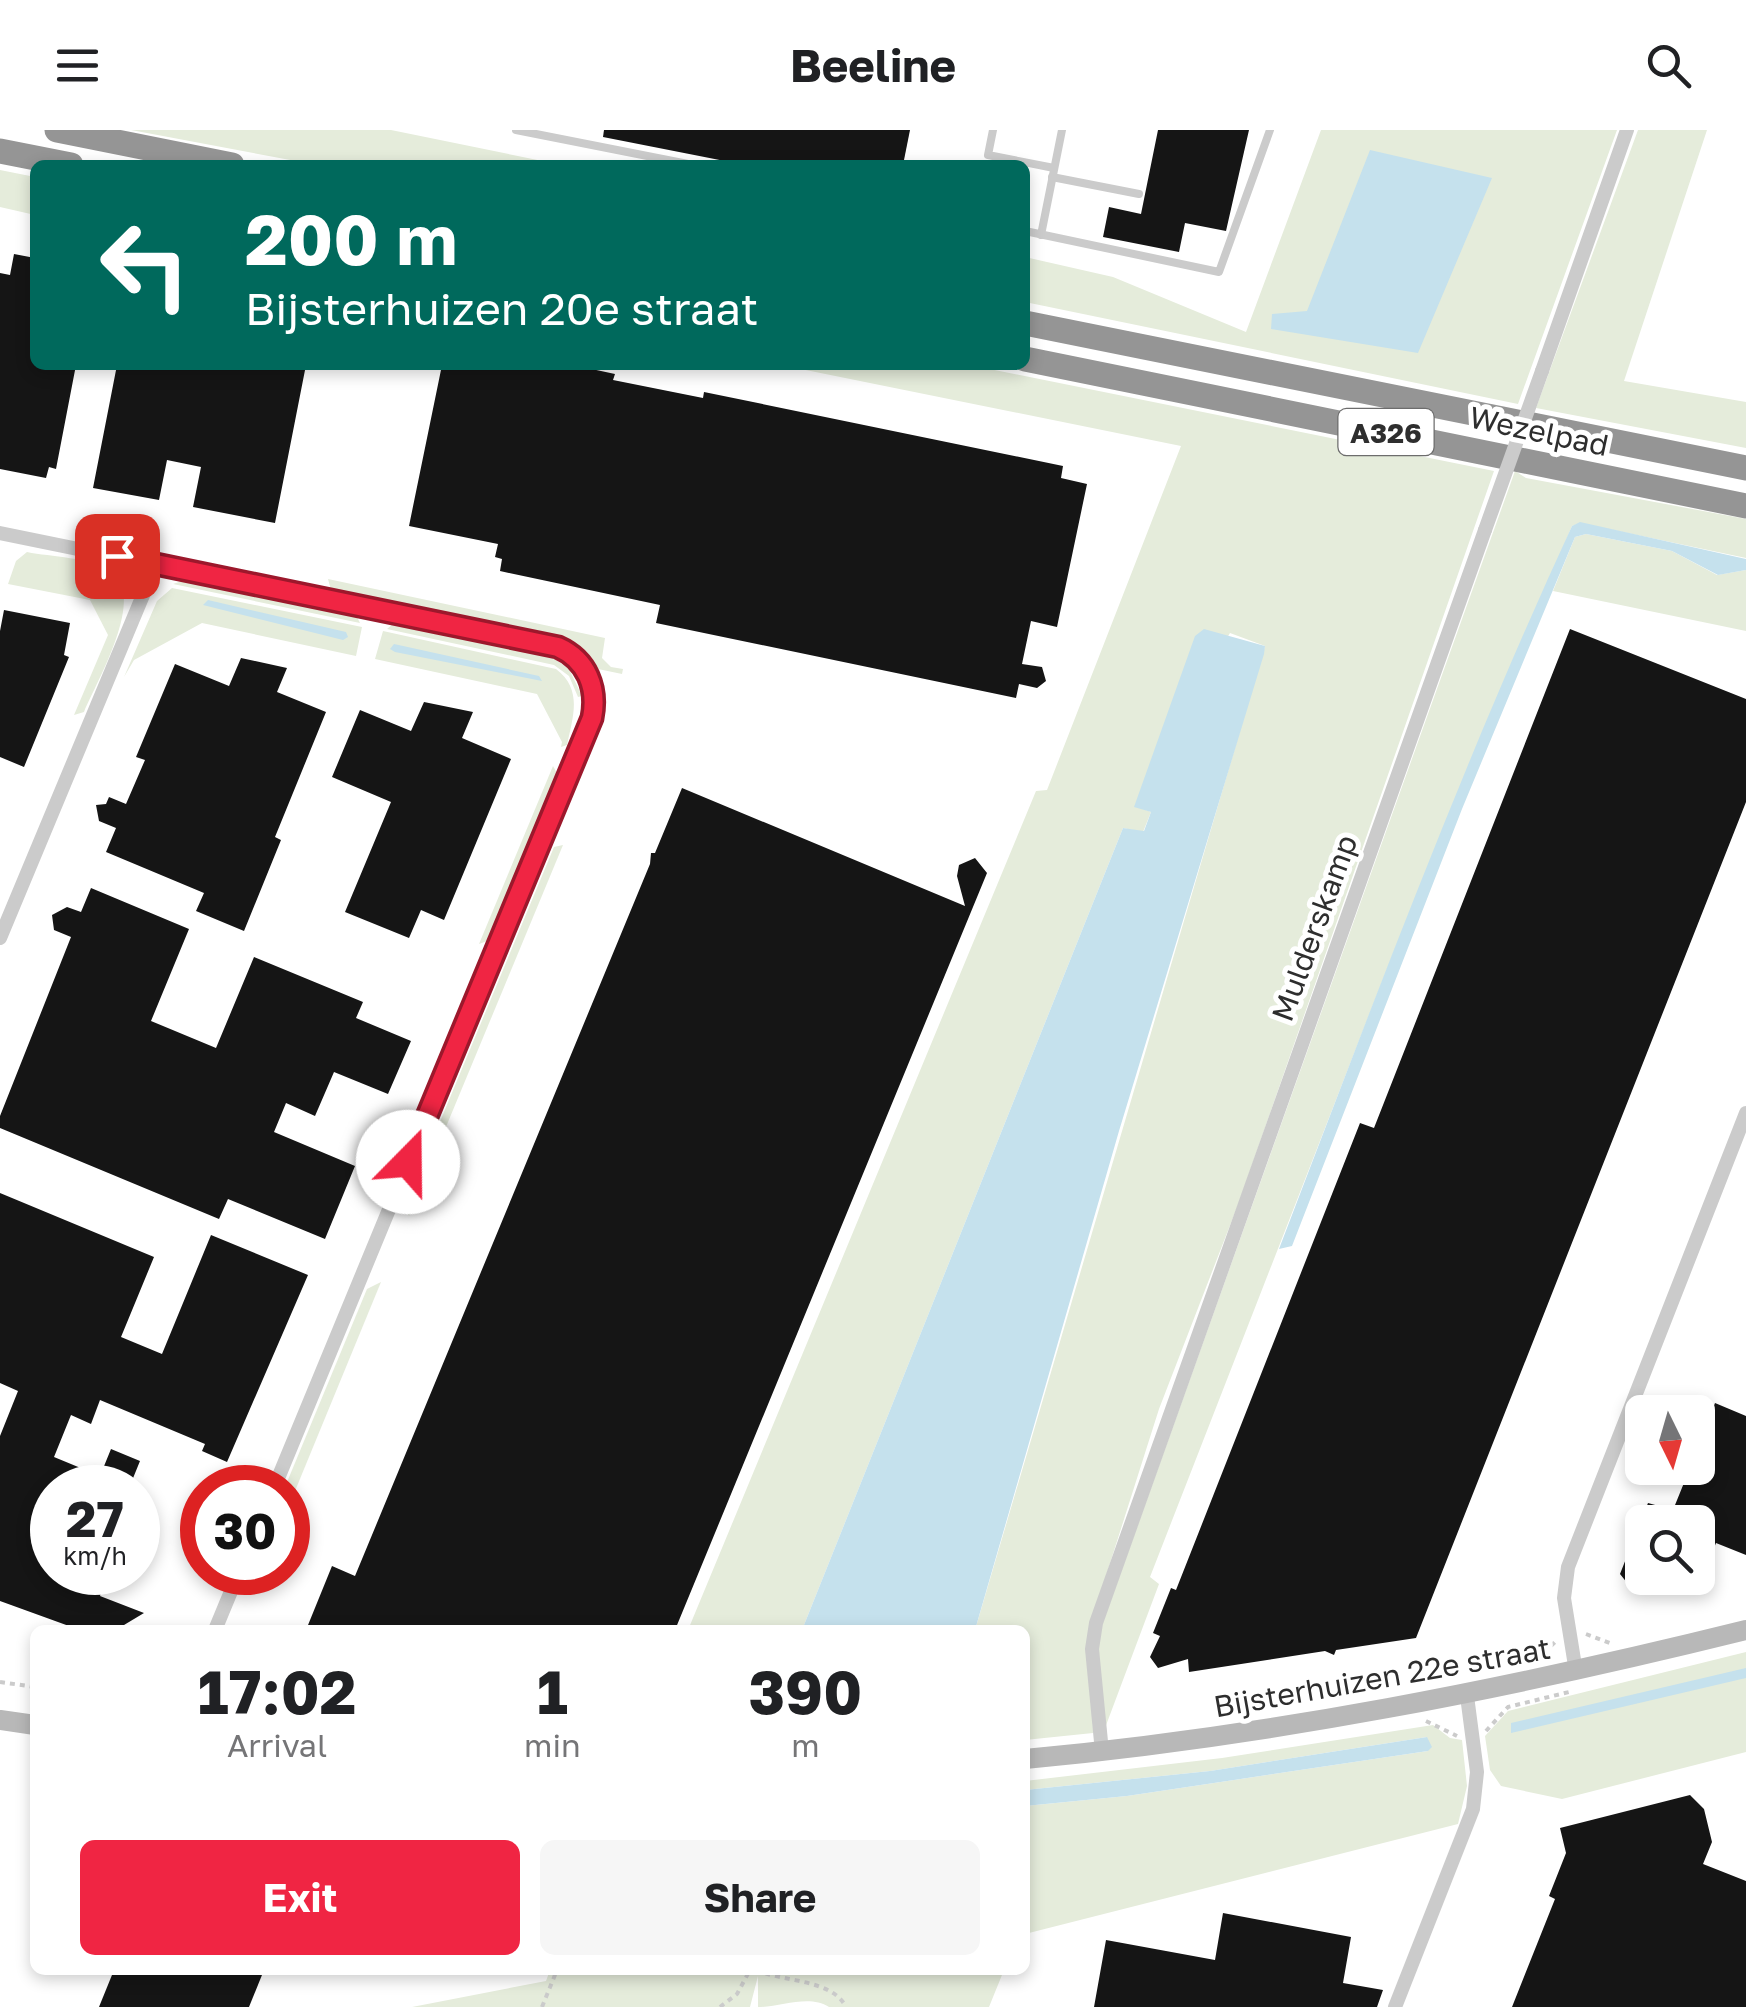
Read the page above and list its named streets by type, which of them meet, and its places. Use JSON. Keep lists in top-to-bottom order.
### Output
{
  "streets": {
    "highway": ["Wezelpad", "A326"],
    "main road": ["Bijsterhuizen 22e straat"],
    "street": ["Mulderskamp"]
  },
  "crossings": [
    ["Mulderskamp", "Bijsterhuizen 22e straat"]
  ],
  "north": "bottom",
  "page": {
    "header": "Beeline",
    "turn": ["200 m", "Bijsterhuizen 20e straat"],
    "speed": "27 km/h",
    "limit": "30",
    "eta": [
      "17:02",
      "Arrival",
      "1",
      "min",
      "390",
      "m"
    ],
    "buttons": ["Exit", "Share"]
  }
}
